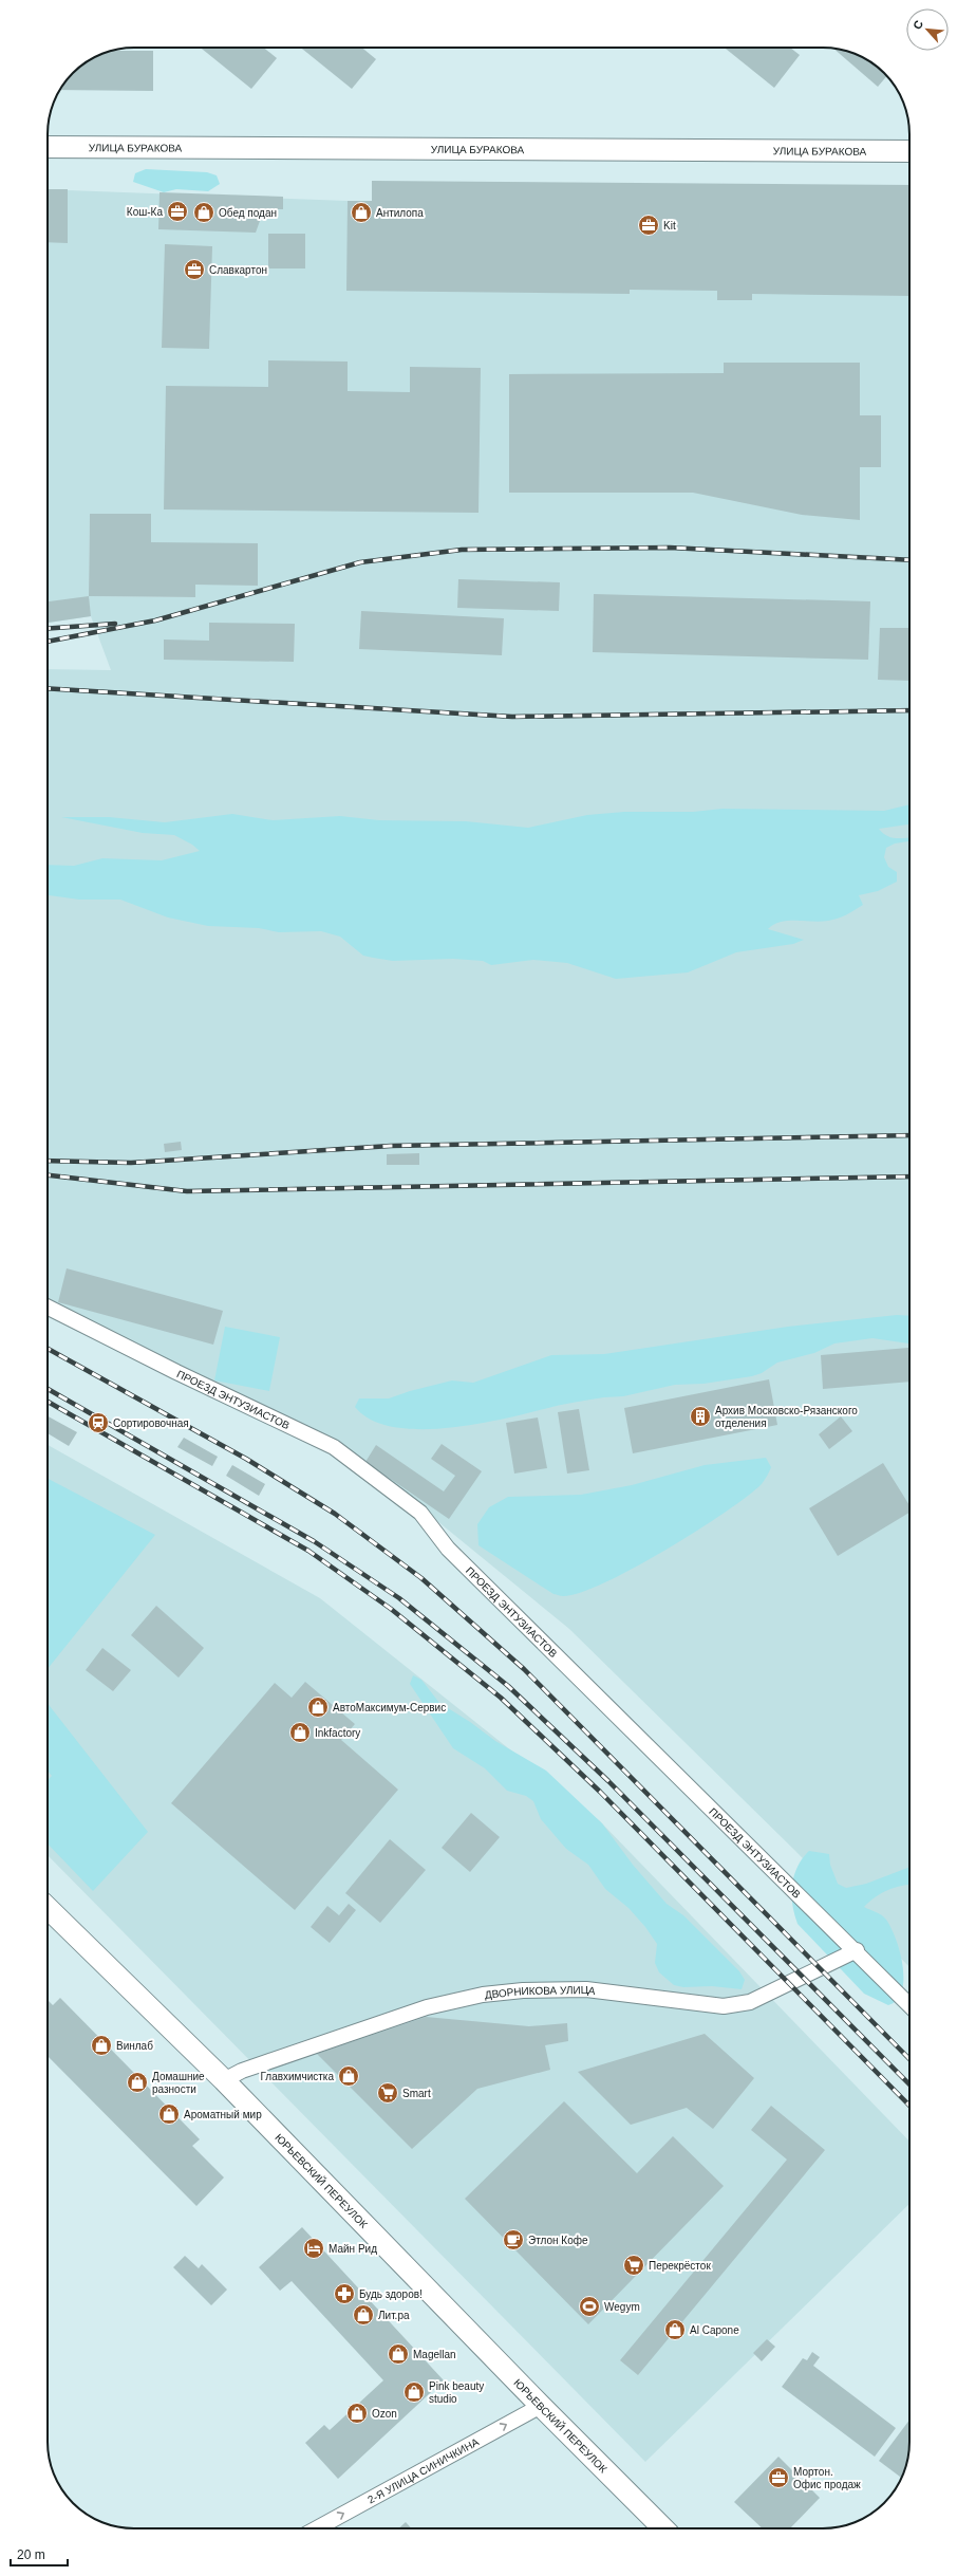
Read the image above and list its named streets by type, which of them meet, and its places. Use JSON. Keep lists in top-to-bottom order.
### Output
{
  "streets": {
    "street": [
      "УЛИЦА БУРАКОВА",
      "ПРОЕЗД ЭНТУЗИАСТОВ",
      "ДВОРНИКОВА УЛИЦА",
      "ЮРЬЕВСКИЙ ПЕРЕУЛОК",
      "2-Я УЛИЦА СИНИЧКИНА"
    ]
  },
  "crossings": [
    ["ПРОЕЗД ЭНТУЗИАСТОВ", "ДВОРНИКОВА УЛИЦА"],
    ["ДВОРНИКОВА УЛИЦА", "ЮРЬЕВСКИЙ ПЕРЕУЛОК"],
    ["ЮРЬЕВСКИЙ ПЕРЕУЛОК", "2-Я УЛИЦА СИНИЧКИНА"]
  ],
  "one_way": ["2-Я УЛИЦА СИНИЧКИНА"],
  "places": {
    "office": [
      "Кош-Ка",
      "Kit",
      "Славкартон",
      "Мортон. Офис продаж"
    ],
    "shop": [
      "Обед подан",
      "Антилопа",
      "АвтоМаксимум-Сервиc",
      "Inkfactory",
      "Винлаб",
      "Главхимчистка",
      "Домашние разности",
      "Ароматный мир",
      "Лит.ра",
      "Al Capone",
      "Magellan",
      "Pink beauty studio",
      "Ozon"
    ],
    "building": ["Архив Московско-Рязанского отделения"],
    "station": ["Сортировочная"],
    "supermarket": ["Smart", "Перекрёсток"],
    "cafe": ["Этлон Кофе"],
    "hotel": ["Майн Рид"],
    "pharmacy": ["Будь здоров!"],
    "sports": ["Wegym"]
  },
  "scale_bar": "20 m",
  "north": "top left"
}
